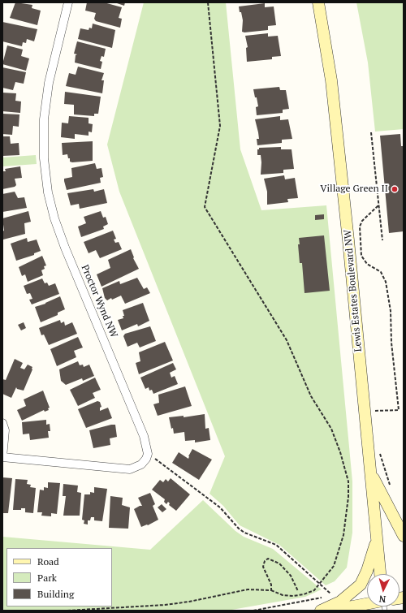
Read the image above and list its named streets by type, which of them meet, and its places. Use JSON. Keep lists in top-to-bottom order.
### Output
{
  "streets": {
    "main road": ["Lewis Estates Boulevard NW"],
    "street": ["Proctor Wynd NW"]
  },
  "places": ["Village Green II"],
  "legend": ["Road", "Park", "Building"],
  "north": "bottom"
}
